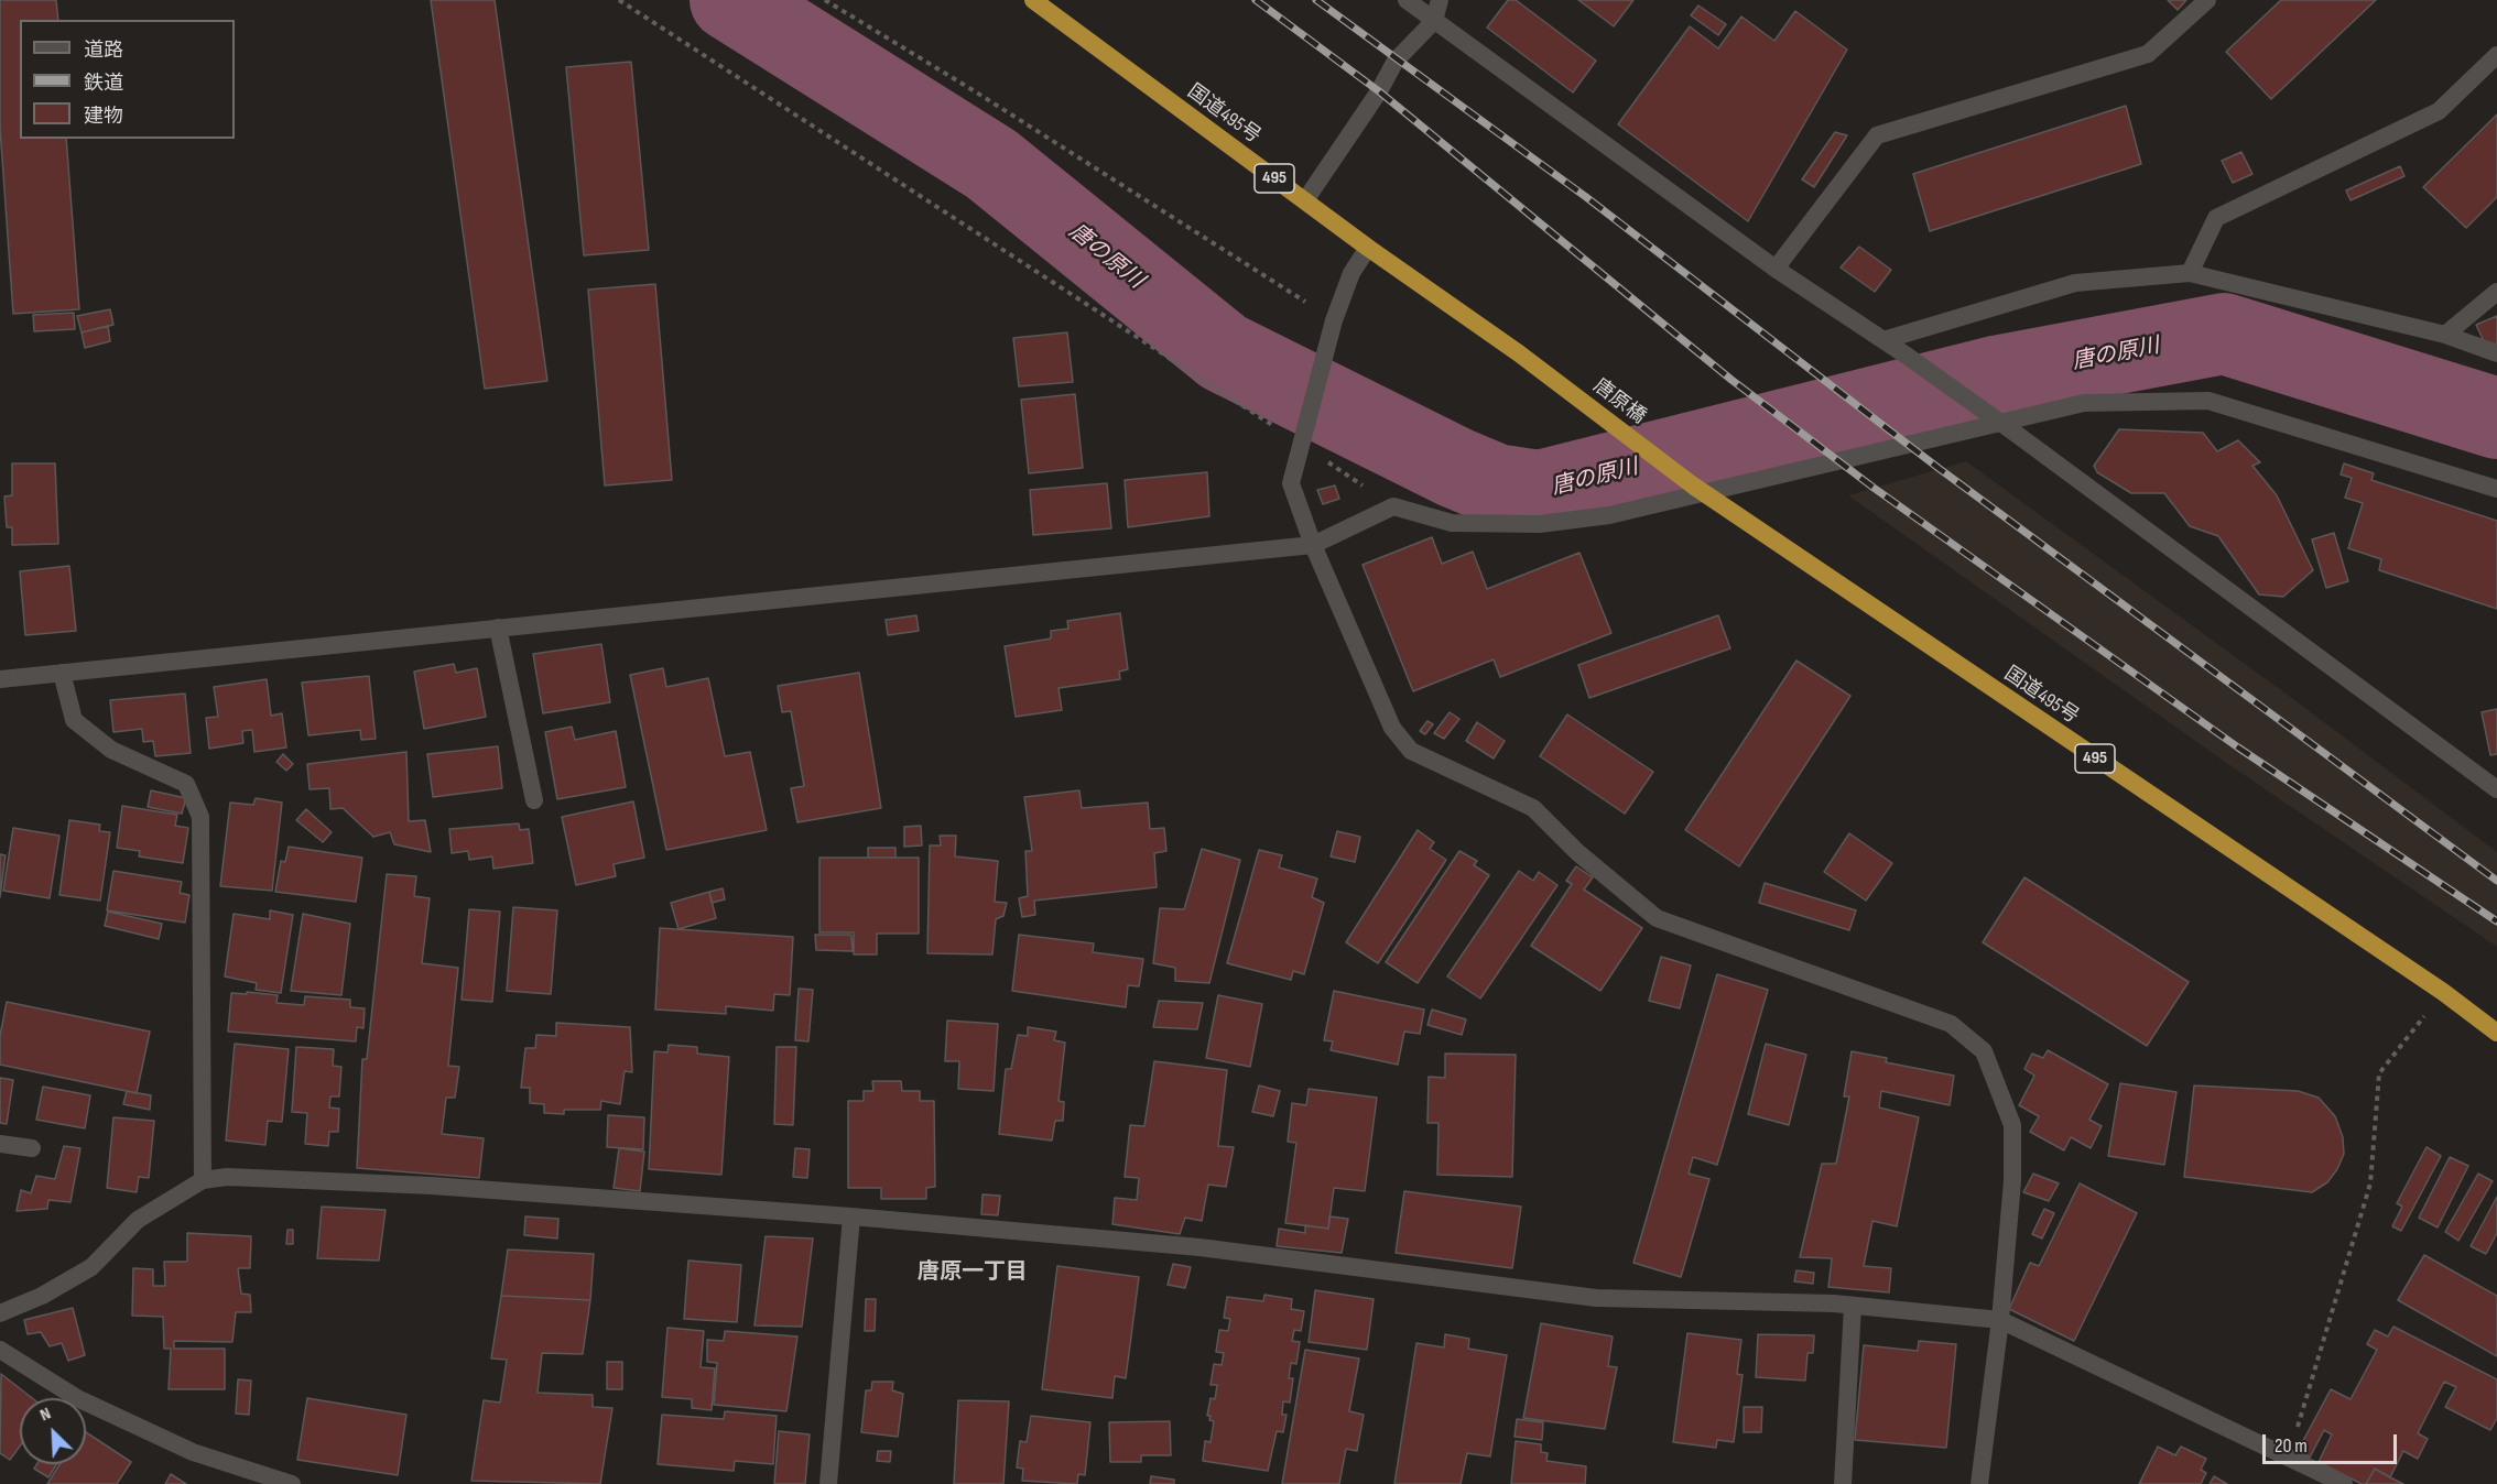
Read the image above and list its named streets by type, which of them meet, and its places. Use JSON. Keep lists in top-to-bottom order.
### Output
{
  "streets": {
    "highway": ["国道495号", "495", "唐原橋"]
  },
  "crossings": [
    ["国道495号", "唐原橋"]
  ],
  "districts": ["唐原一丁目"],
  "water": ["唐の原川"],
  "legend": ["道路", "鉄道", "建物"],
  "scale_bar": "20 m",
  "north": "top left"
}
